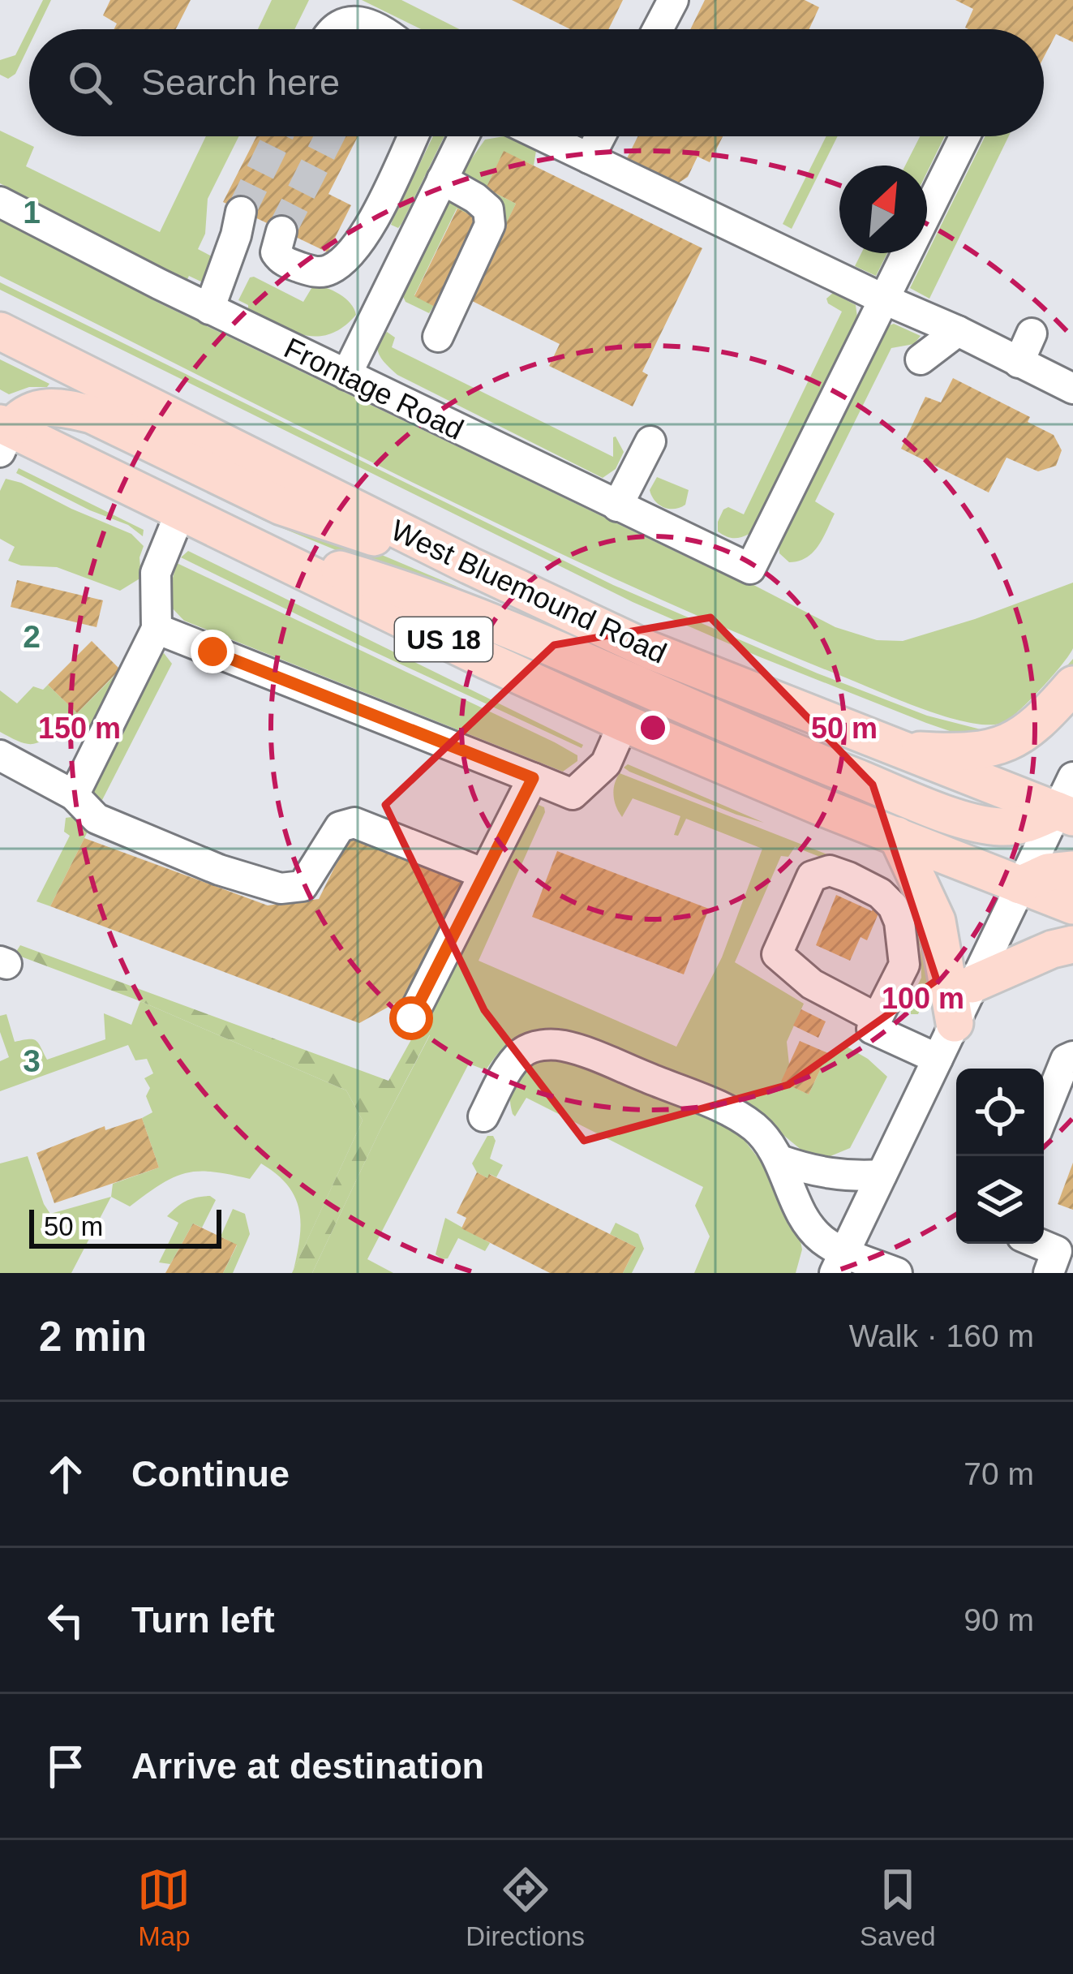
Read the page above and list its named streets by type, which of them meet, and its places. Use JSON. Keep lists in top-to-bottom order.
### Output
{
  "streets": {
    "main road": ["West Bluemound Road", "US 18"],
    "street": ["Frontage Road"]
  },
  "scale_bar": "50 m",
  "north": "top right",
  "page": {
    "search": "Search here",
    "scale": "50 m",
    "heading": ["2 min", "Walk · 160 m"],
    "list": [
      ["Continue", "70 m"],
      ["Turn left", "90 m"],
      "Arrive at destination"
    ],
    "nav": ["Map", "Directions", "Saved"]
  },
  "grid": {
    "rows": ["1", "2", "3"]
  },
  "rings": ["50 m", "150 m", "100 m"]
}
